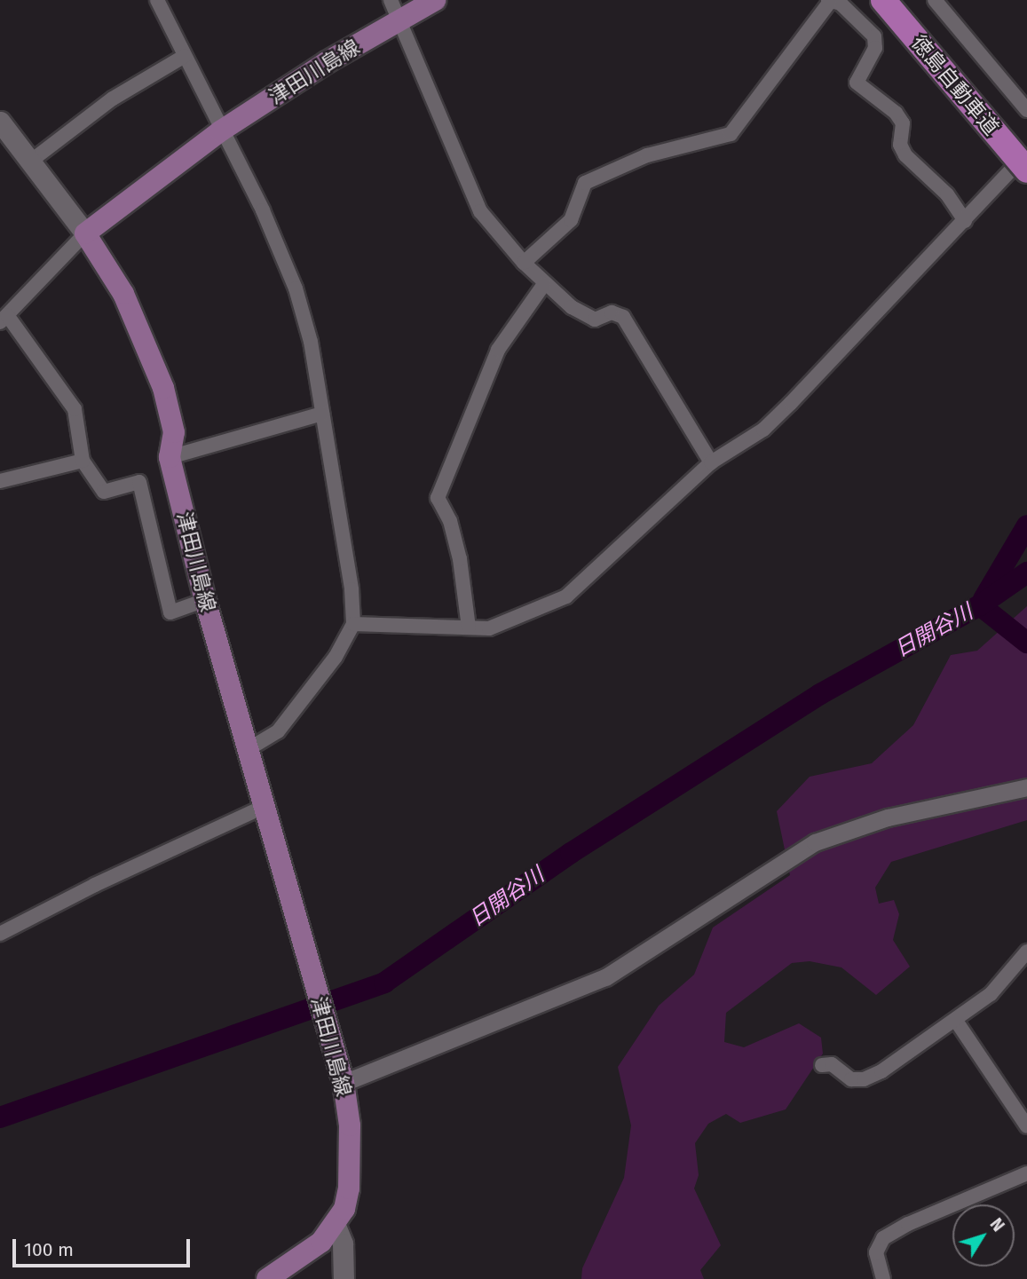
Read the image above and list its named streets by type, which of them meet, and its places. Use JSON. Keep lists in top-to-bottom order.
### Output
{
  "streets": {
    "highway": ["徳島自動車道"],
    "main road": ["津田川島線"]
  },
  "water": ["日開谷川"],
  "scale_bar": "100 m",
  "north": "top right"
}
